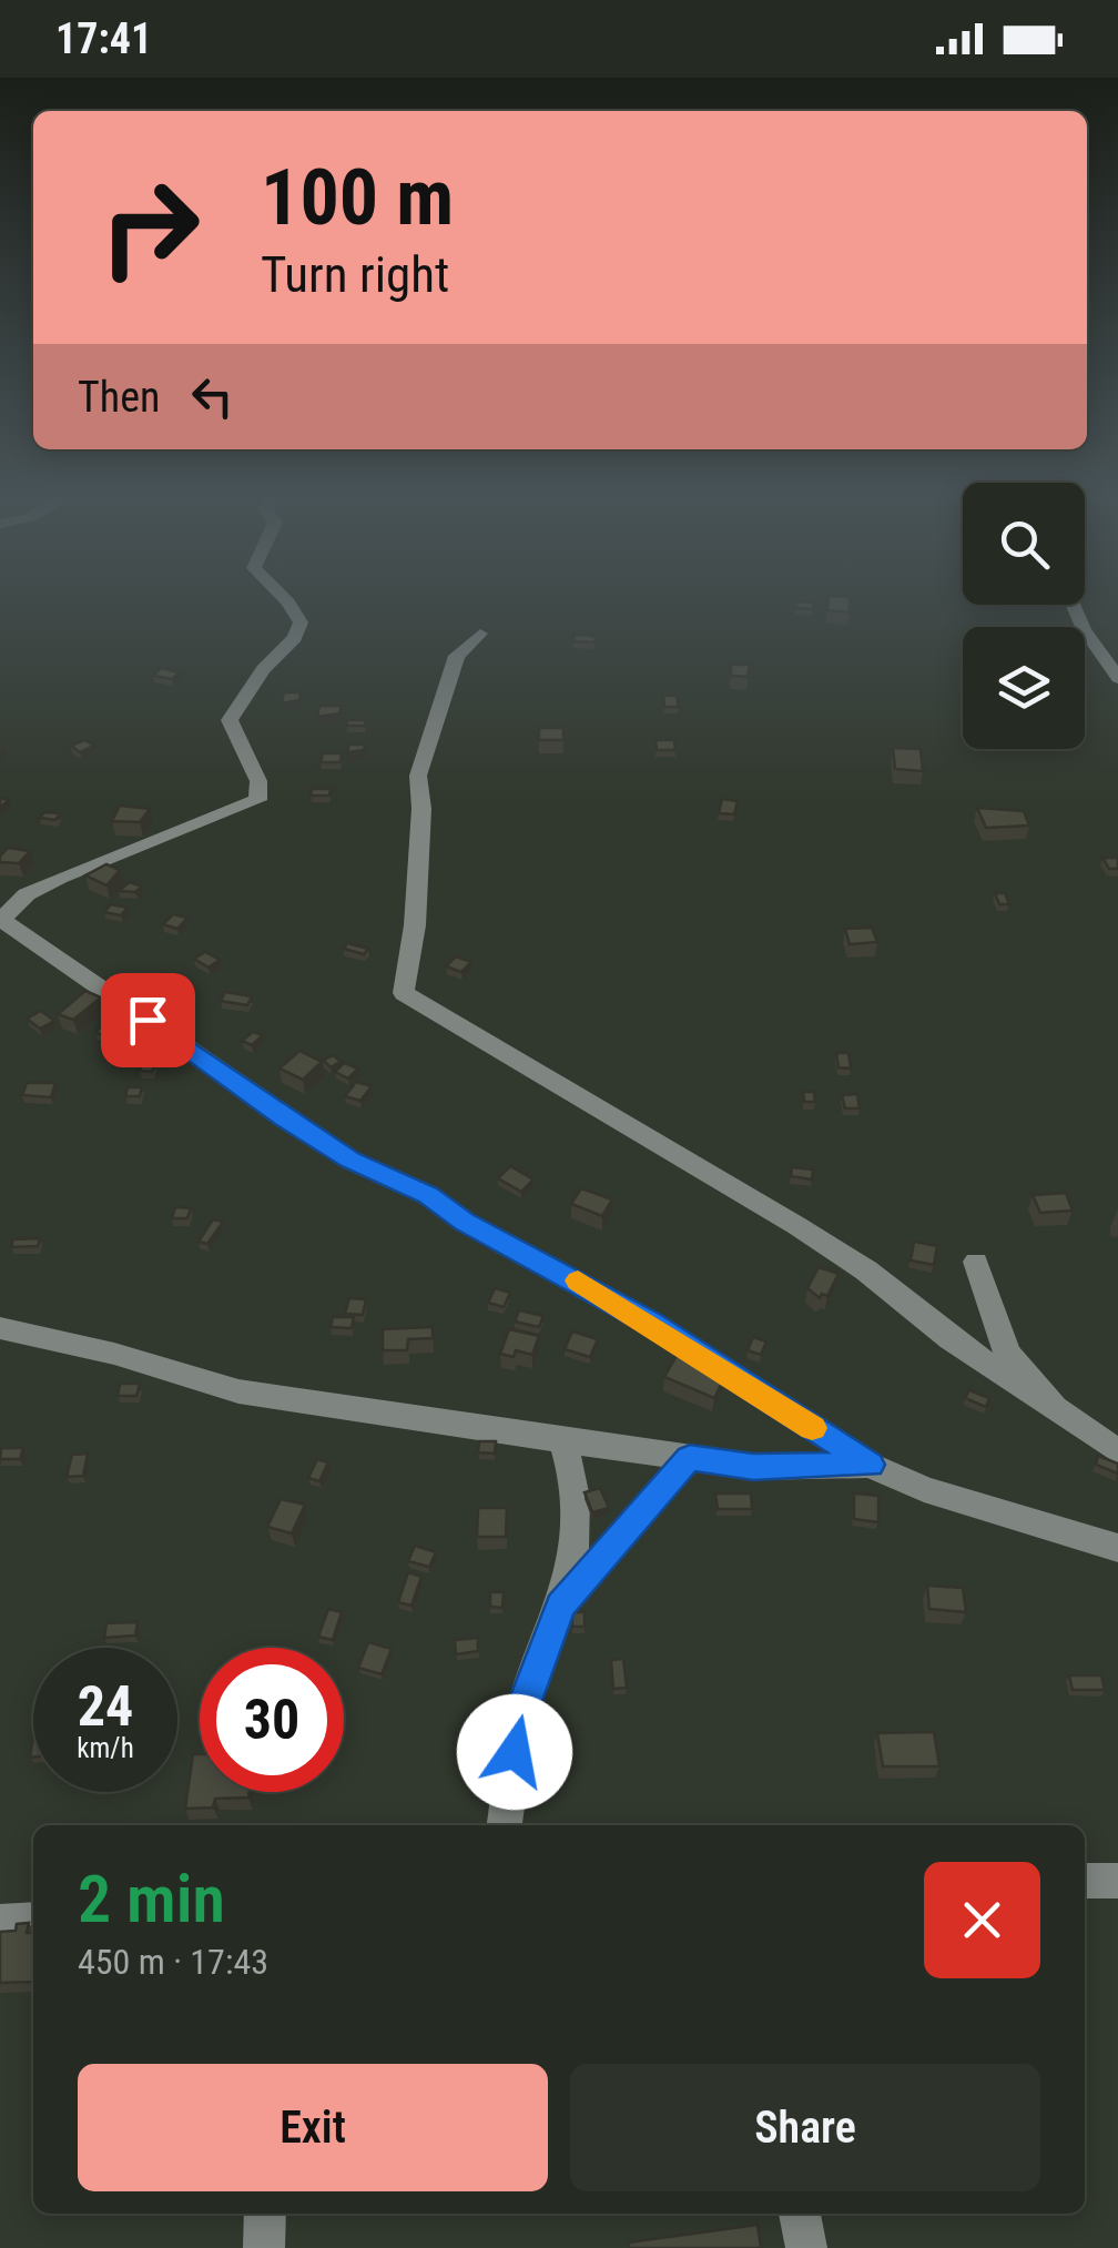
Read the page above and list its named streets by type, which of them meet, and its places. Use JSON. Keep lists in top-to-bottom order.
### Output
{
  "page": {
    "status": "17:41",
    "turn": ["100 m", "Turn right"],
    "then": "Then",
    "speed": "24 km/h",
    "limit": "30",
    "heading": ["2 min", "450 m · 17:43"],
    "buttons": ["Exit", "Share"]
  }
}
